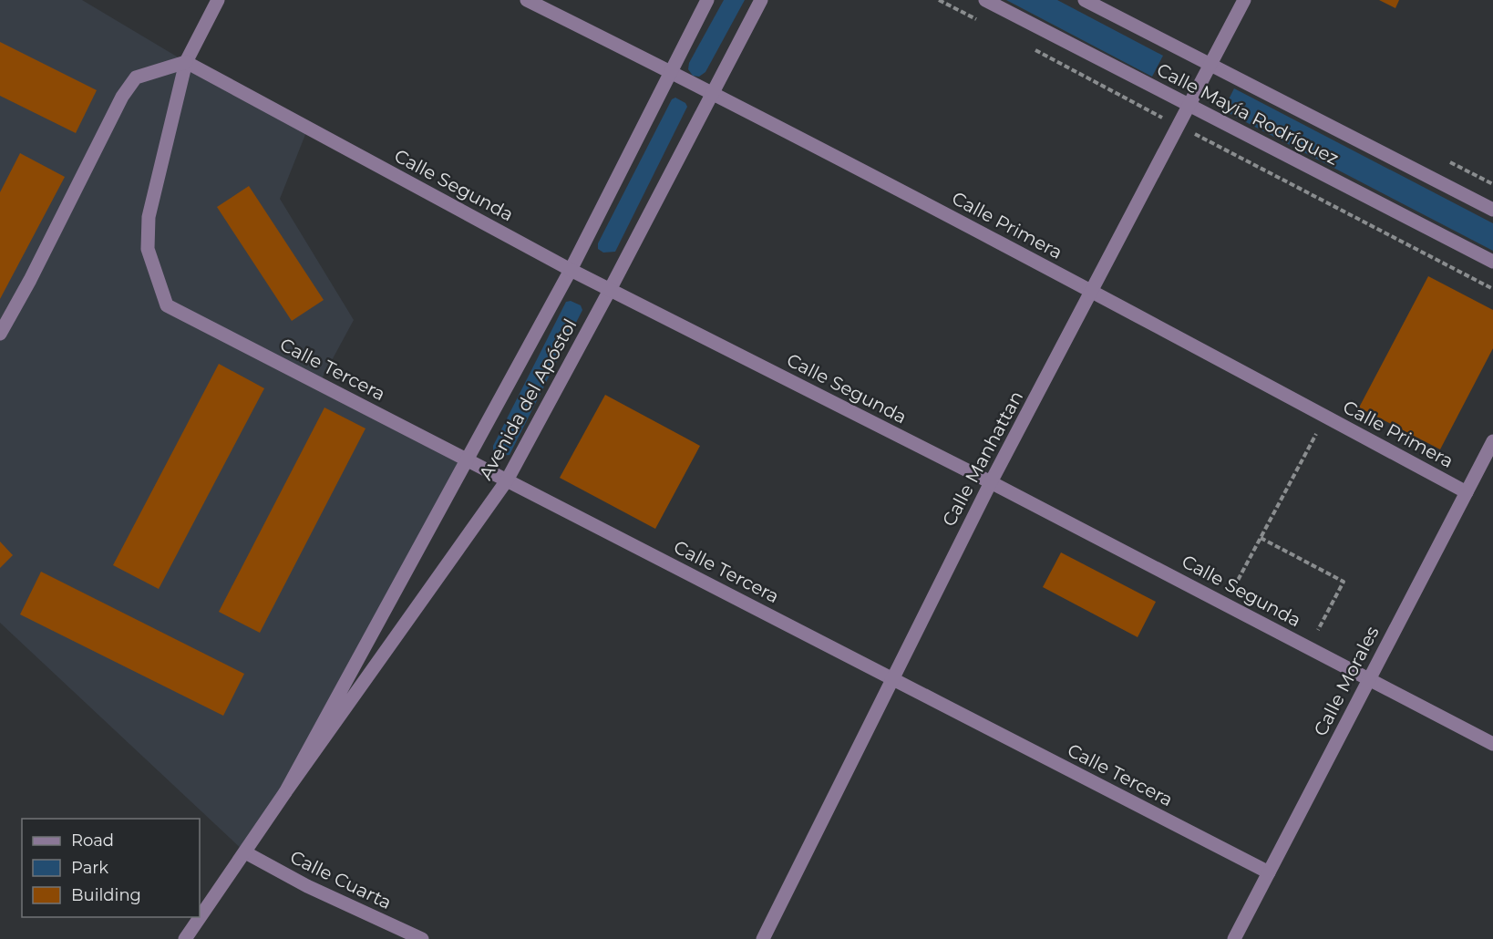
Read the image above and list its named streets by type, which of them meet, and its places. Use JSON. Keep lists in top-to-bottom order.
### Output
{
  "streets": {
    "street": [
      "Calle Mayía Rodríguez",
      "Calle Segunda",
      "Calle Primera",
      "Calle Tercera",
      "Avenida del Apóstol",
      "Calle Manhattan",
      "Calle Morales",
      "Calle Cuarta"
    ]
  },
  "crossings": [
    ["Calle Mayía Rodríguez", "Calle Manhattan"],
    ["Calle Segunda", "Calle Tercera"],
    ["Calle Segunda", "Avenida del Apóstol"],
    ["Calle Segunda", "Calle Manhattan"],
    ["Calle Segunda", "Calle Morales"],
    ["Calle Primera", "Avenida del Apóstol"],
    ["Calle Primera", "Calle Manhattan"],
    ["Calle Primera", "Calle Morales"],
    ["Calle Tercera", "Avenida del Apóstol"],
    ["Calle Tercera", "Calle Manhattan"],
    ["Calle Tercera", "Calle Morales"],
    ["Avenida del Apóstol", "Calle Cuarta"]
  ],
  "legend": ["Road", "Park", "Building"]
}
